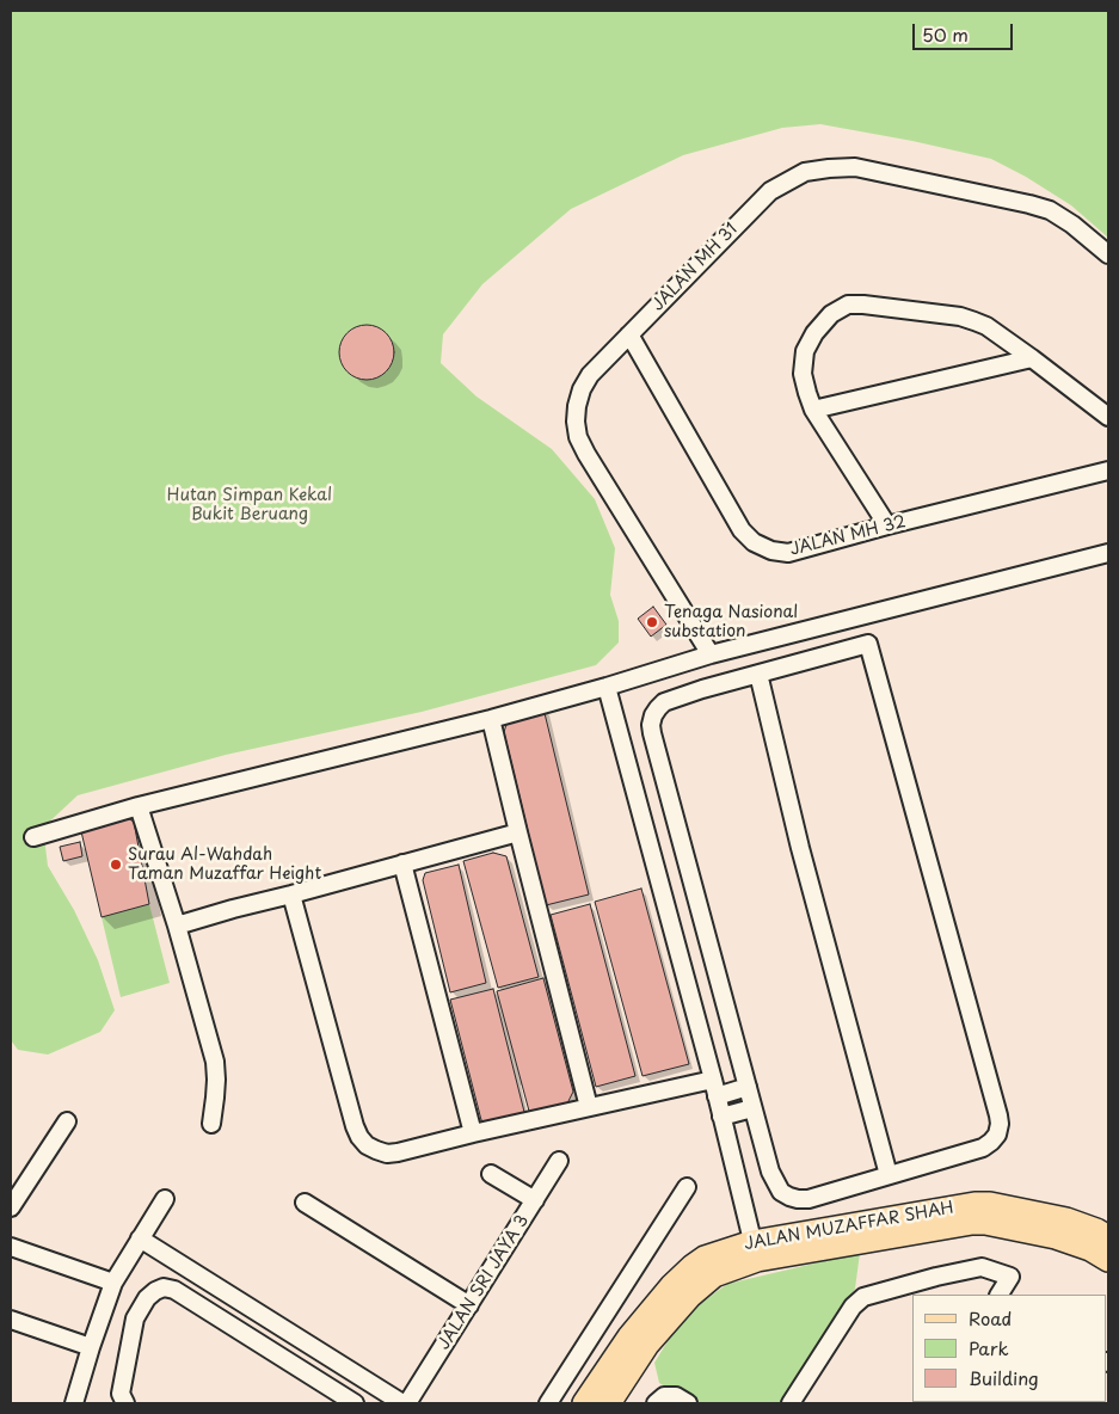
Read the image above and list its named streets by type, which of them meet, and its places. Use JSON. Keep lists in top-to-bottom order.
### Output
{
  "streets": {
    "main road": ["JALAN MUZAFFAR SHAH"],
    "street": ["JALAN MH 31", "JALAN MH 32", "JALAN SRI JAYA 3"]
  },
  "crossings": [
    ["JALAN MH 31", "JALAN MH 32"]
  ],
  "parks": ["Hutan Simpan Kekal Bukit Beruang"],
  "places": ["Tenaga Nasional substation", "Surau Al-Wahdah Taman Muzaffar Height"],
  "legend": ["Road", "Park", "Building"],
  "scale_bar": "50 m"
}
